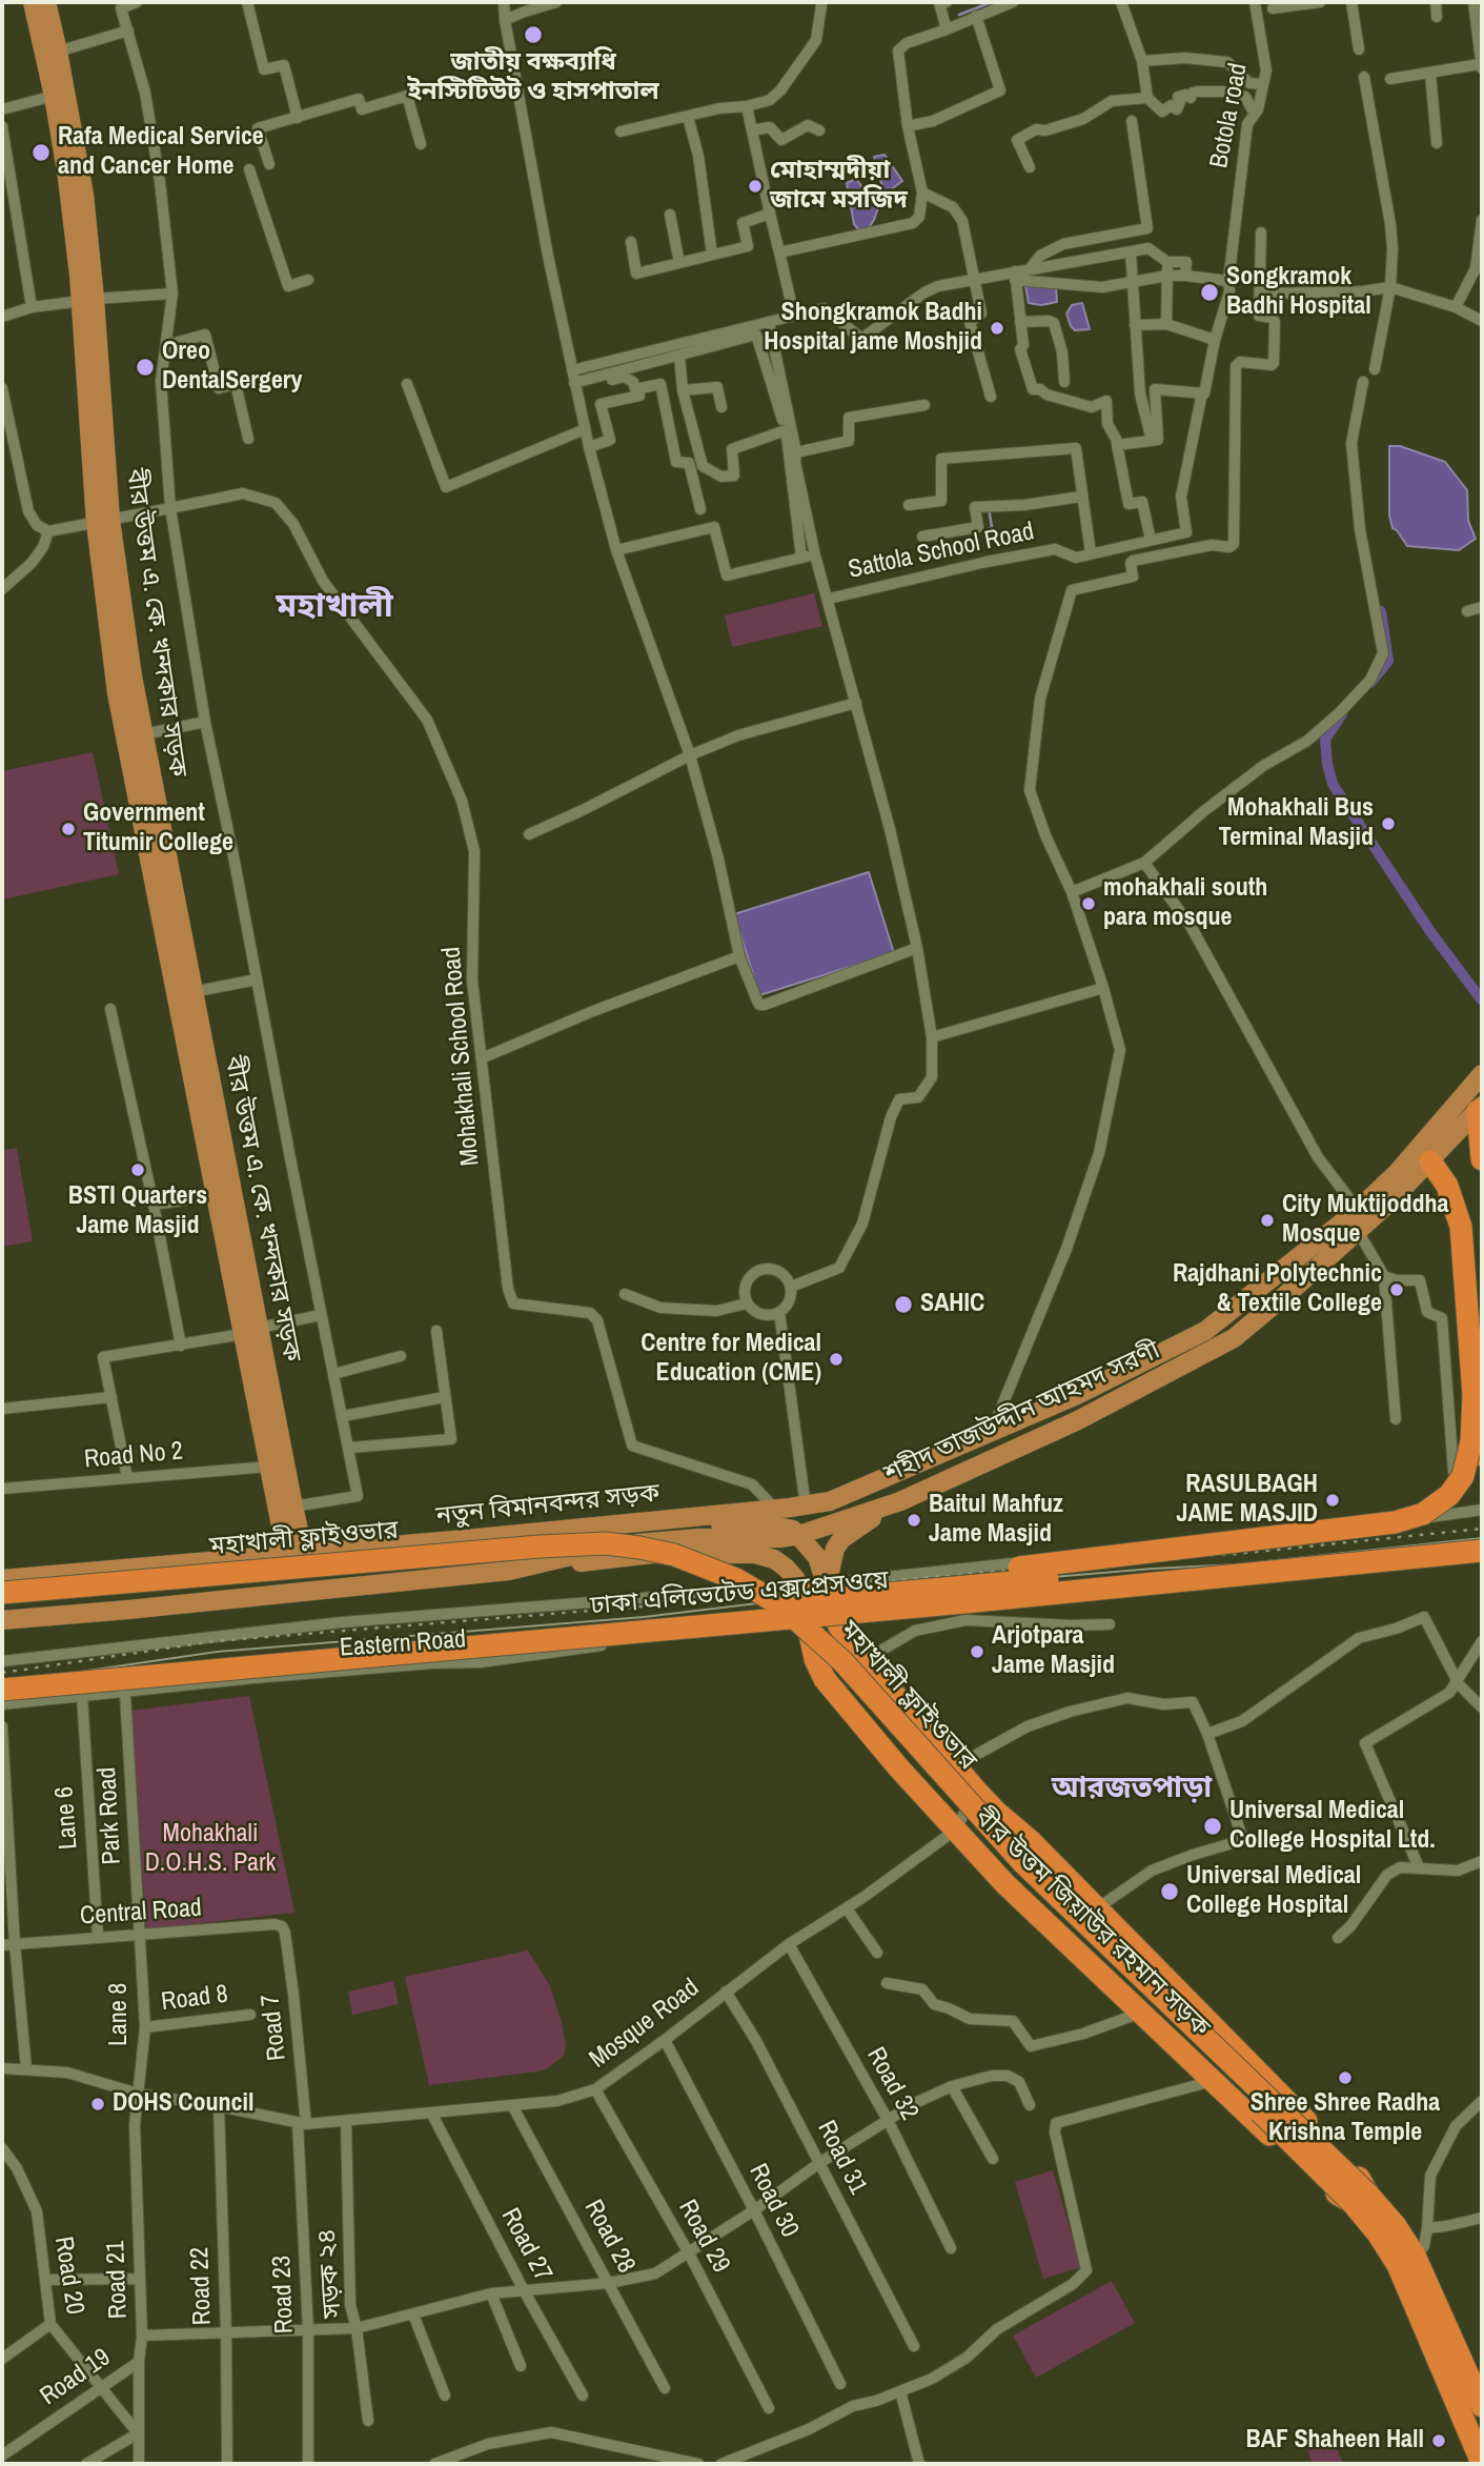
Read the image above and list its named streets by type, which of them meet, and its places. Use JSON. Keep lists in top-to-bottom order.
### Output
{
  "streets": {
    "highway": ["মহাখালী ফ্লাইওভার", "ঢাকা এলিভেটেড এক্সপ্রেসওয়ে", "বীর উত্তম জিয়াউর রহমান সড়ক"],
    "main road": ["বীর উত্তম এ. কে. খন্দকার সড়ক", "শহীদ তাজউদ্দীন আহমদ সরণী", "নতুন বিমানবন্দর সড়ক"],
    "street": [
      "Botola road",
      "Sattola School Road",
      "Mohakhali School Road",
      "Road No 2",
      "Eastern Road",
      "Park Road",
      "Lane 6",
      "Central Road",
      "Road 8",
      "Lane 8",
      "Mosque Road",
      "Road 7",
      "Road 32",
      "Road 31",
      "Road 30",
      "Road 28",
      "Road 29",
      "Road 27",
      "সড়ক ২৪",
      "Road 20",
      "Road 21",
      "Road 22",
      "Road 23",
      "Road 19"
    ]
  },
  "crossings": [
    ["Botola road", "Sattola School Road"],
    ["বীর উত্তম এ. কে. খন্দকার সড়ক", "Mohakhali School Road"],
    ["বীর উত্তম এ. কে. খন্দকার সড়ক", "Road No 2"],
    ["বীর উত্তম এ. কে. খন্দকার সড়ক", "নতুন বিমানবন্দর সড়ক"],
    ["Mohakhali School Road", "শহীদ তাজউদ্দীন আহমদ সরণী"],
    ["Mohakhali School Road", "নতুন বিমানবন্দর সড়ক"],
    ["শহীদ তাজউদ্দীন আহমদ সরণী", "নতুন বিমানবন্দর সড়ক"],
    ["শহীদ তাজউদ্দীন আহমদ সরণী", "বীর উত্তম জিয়াউর রহমান সড়ক"],
    ["মহাখালী ফ্লাইওভার", "বীর উত্তম জিয়াউর রহমান সড়ক"],
    ["Eastern Road", "Park Road"],
    ["Eastern Road", "Lane 6"],
    ["Eastern Road", "বীর উত্তম জিয়াউর রহমান সড়ক"],
    ["Park Road", "Central Road"],
    ["Park Road", "Lane 8"],
    ["Lane 6", "Central Road"],
    ["Central Road", "Lane 8"],
    ["Central Road", "Road 7"],
    ["বীর উত্তম জিয়াউর রহমান সড়ক", "Mosque Road"],
    ["Road 8", "Lane 8"],
    ["Lane 8", "Mosque Road"],
    ["Lane 8", "Road 21"],
    ["Mosque Road", "Road 7"],
    ["Mosque Road", "Road 32"],
    ["Mosque Road", "Road 31"],
    ["Mosque Road", "Road 30"],
    ["Mosque Road", "Road 28"],
    ["Mosque Road", "Road 29"],
    ["Mosque Road", "Road 27"],
    ["Mosque Road", "সড়ক ২৪"],
    ["Mosque Road", "Road 21"],
    ["Mosque Road", "Road 22"],
    ["Mosque Road", "Road 23"],
    ["Road 7", "Road 23"],
    ["Road 20", "Road 21"],
    ["Road 20", "Road 19"],
    ["Road 21", "Road 19"]
  ],
  "districts": ["মহাখালী", "আরজতপাড়া"],
  "parks": ["Mohakhali D.O.H.S. Park"],
  "places": [
    "জাতীয় বক্ষব্যাধি ইনস্টিটিউট ও হাসপাতাল",
    "Rafa Medical Service and Cancer Home",
    "মোহাম্মদীয়া জামে মসজিদ",
    "Songkramok Badhi Hospital",
    "Shongkramok Badhi Hospital jame Moshjid",
    "Oreo DentalSergery",
    "Mohakhali Bus Terminal Masjid",
    "Government Titumir College",
    "mohakhali south para mosque",
    "BSTI Quarters Jame Masjid",
    "City Muktijoddha Mosque",
    "Rajdhani Polytechnic & Textile College",
    "SAHIC",
    "Centre for Medical Education (CME)",
    "RASULBAGH JAME MASJID",
    "Baitul Mahfuz Jame Masjid",
    "Arjotpara Jame Masjid",
    "Universal Medical College Hospital Ltd.",
    "Universal Medical College Hospital",
    "Shree Shree Radha Krishna Temple",
    "DOHS Council",
    "BAF Shaheen Hall"
  ]
}
